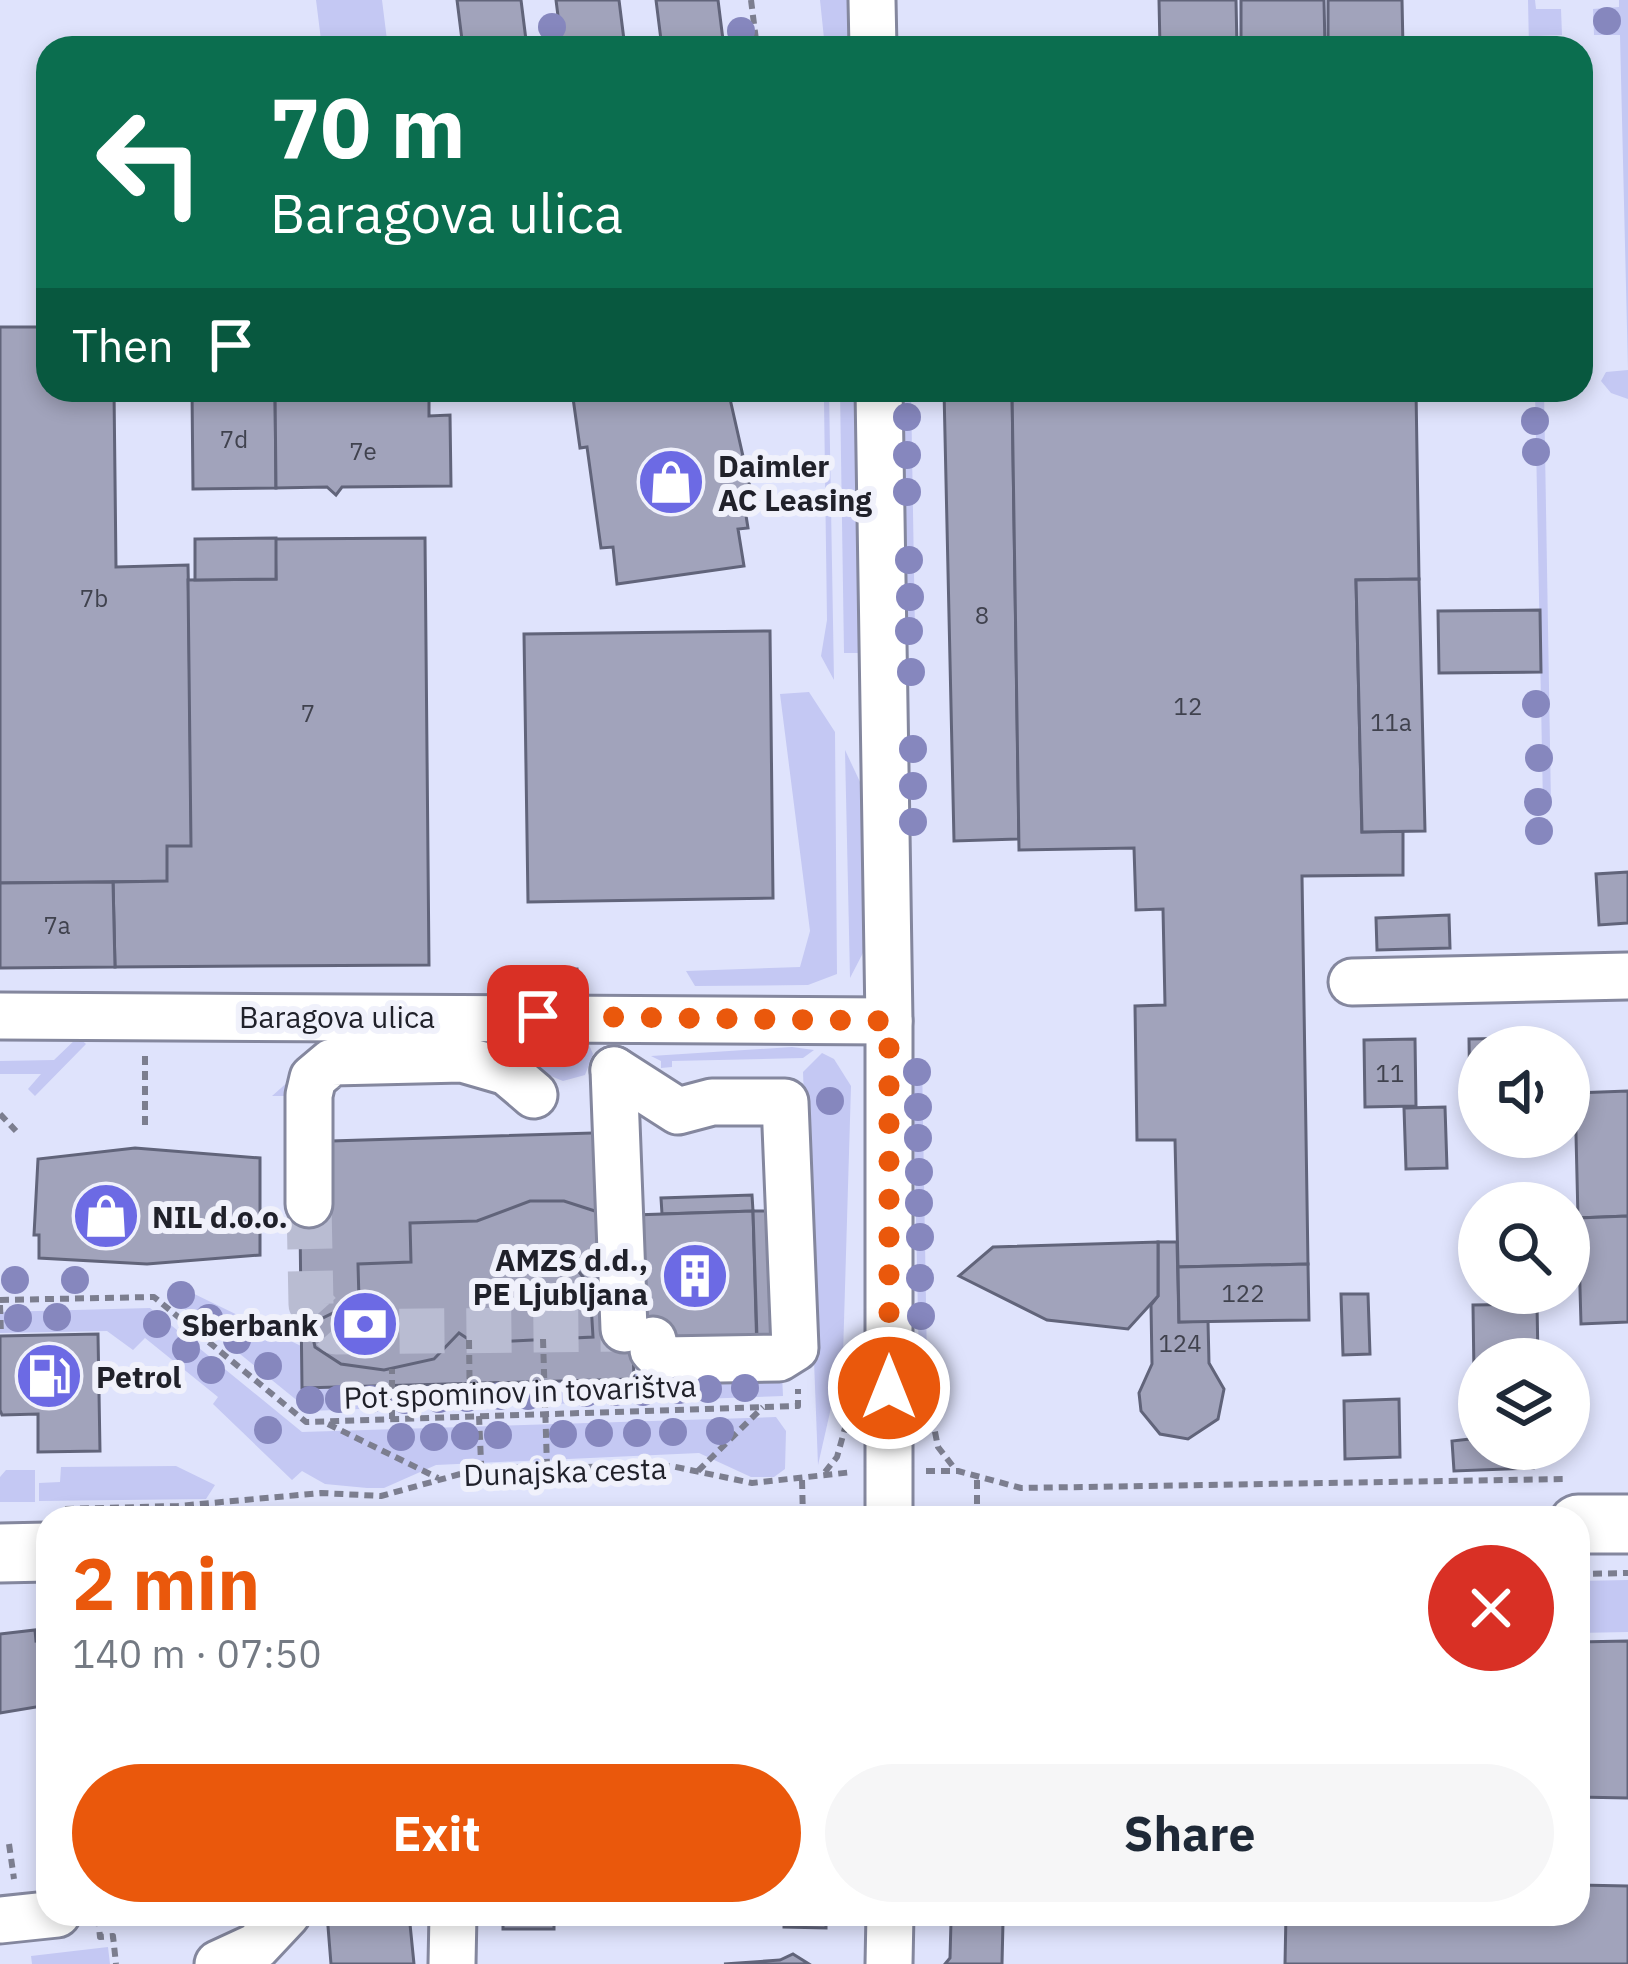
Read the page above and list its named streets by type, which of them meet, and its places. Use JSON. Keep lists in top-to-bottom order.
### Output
{
  "streets": {
    "street": ["Baragova ulica"],
    "path": ["Pot spominov in tovarištva", "Dunajska cesta"]
  },
  "places": {
    "shop": ["Daimler AC Leasing", "NIL d.o.o."],
    "building": ["AMZS d.d., PE Ljubljana"],
    "bank": ["Sberbank"],
    "fuel station": ["Petrol"]
  },
  "house_numbers": [
    "7d",
    "7e",
    "7b",
    "8",
    "12",
    "7",
    "11a",
    "7a",
    "11",
    "122",
    "124"
  ],
  "page": {
    "turn": ["70 m", "Baragova ulica"],
    "then": "Then",
    "heading": ["2 min", "140 m · 07:50"],
    "buttons": ["Exit", "Share"]
  }
}
